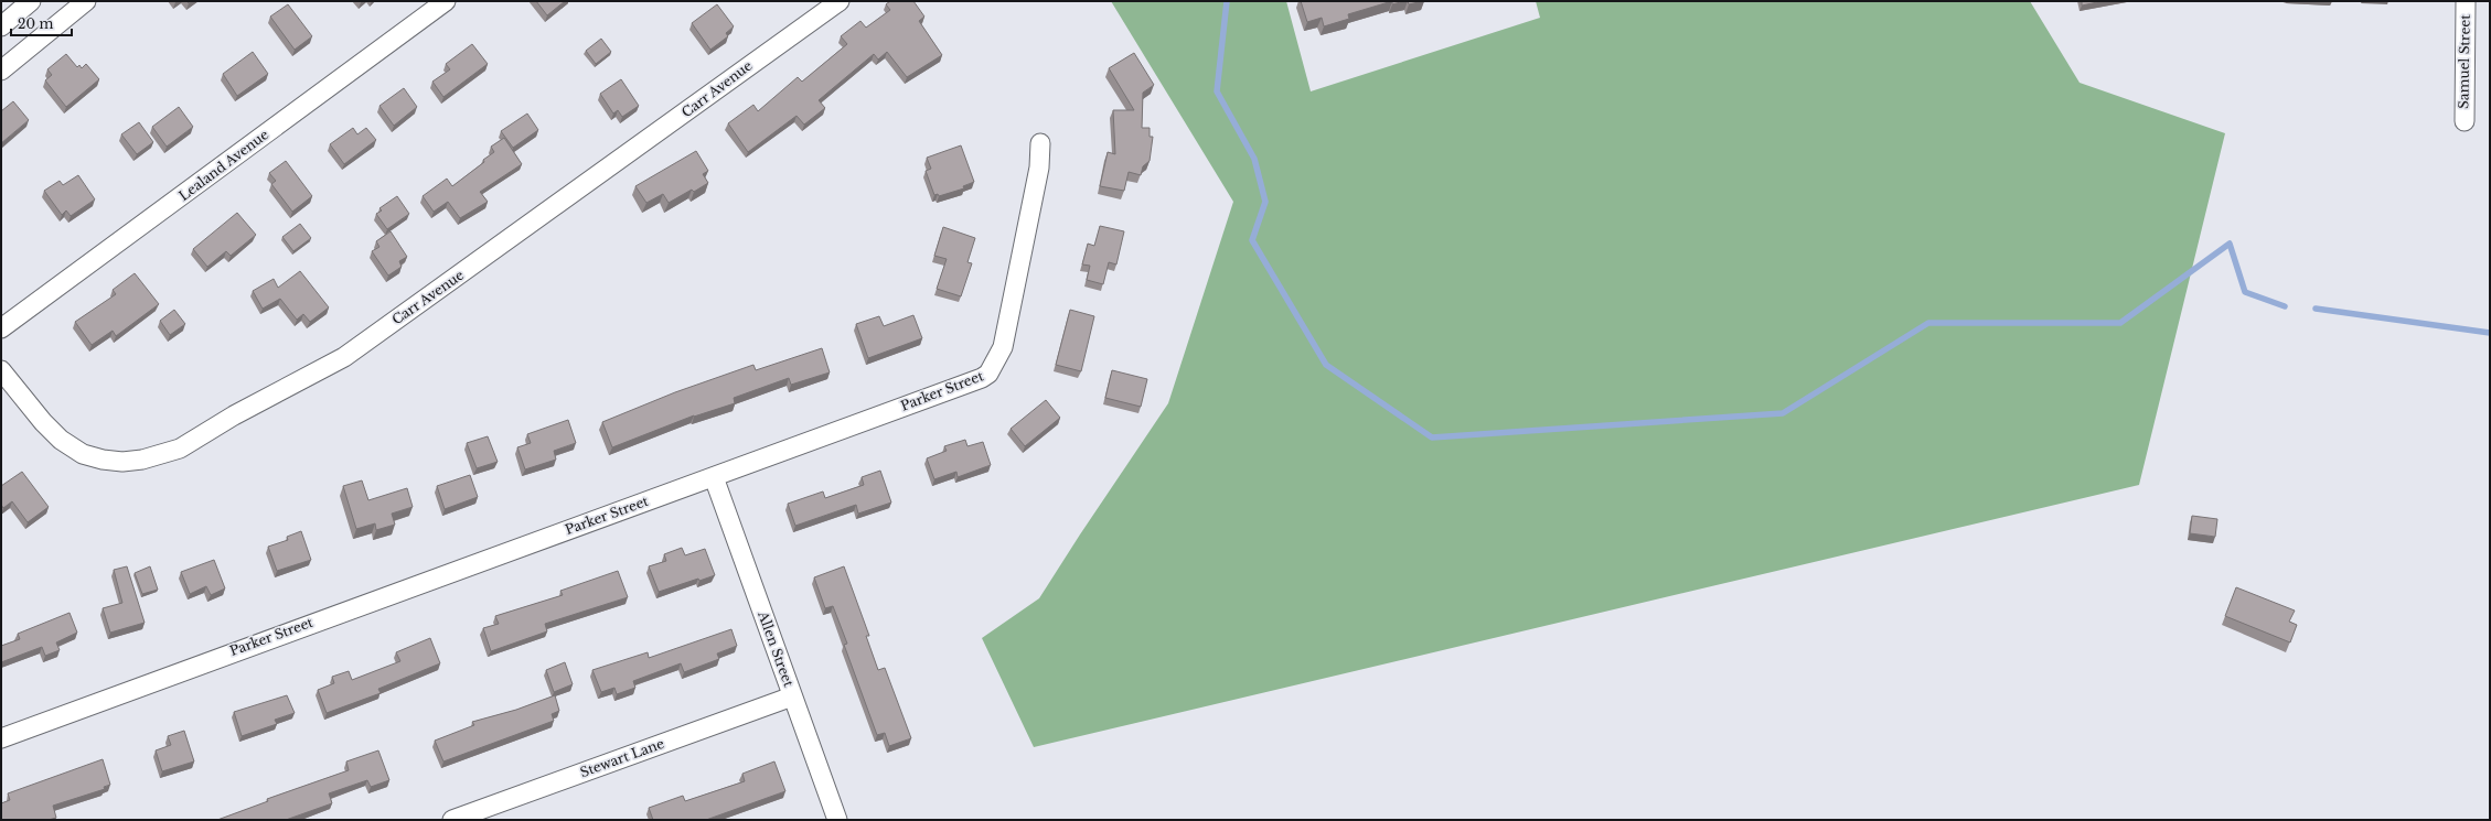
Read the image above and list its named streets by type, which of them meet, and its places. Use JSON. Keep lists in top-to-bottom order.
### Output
{
  "streets": {
    "street": [
      "Samuel Street",
      "Carr Avenue",
      "Lealand Avenue",
      "Parker Street",
      "Allen Street",
      "Stewart Lane"
    ]
  },
  "crossings": [
    ["Parker Street", "Allen Street"],
    ["Allen Street", "Stewart Lane"]
  ],
  "scale_bar": "20 m"
}
